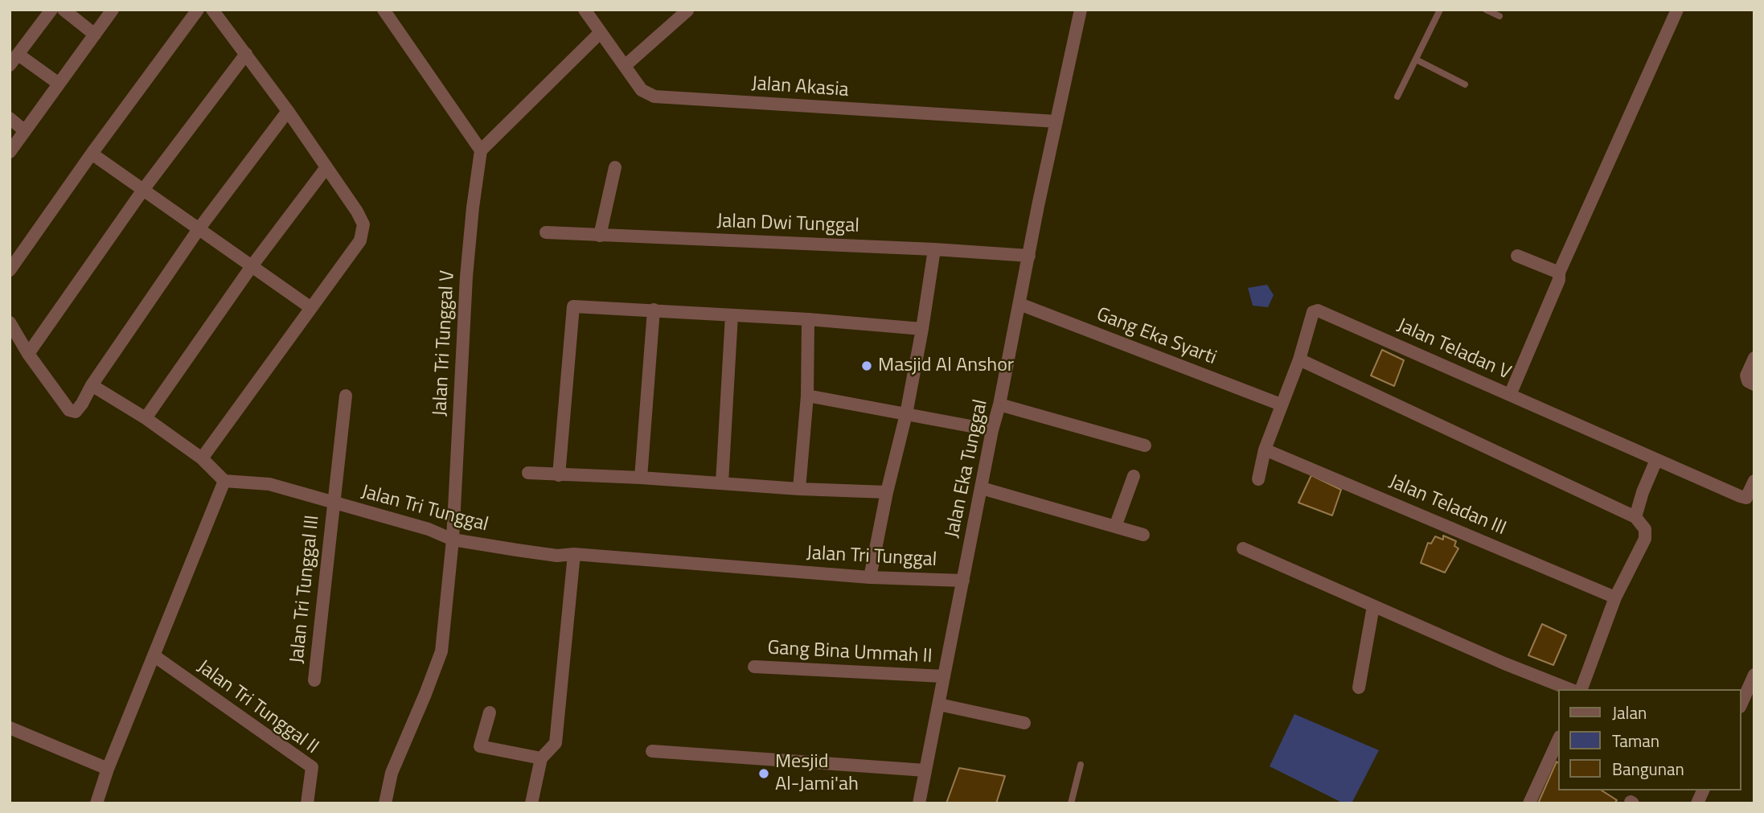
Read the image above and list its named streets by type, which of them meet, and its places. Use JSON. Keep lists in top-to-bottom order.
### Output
{
  "streets": {
    "street": [
      "Jalan Akasia",
      "Jalan Dwi Tunggal",
      "Gang Eka Syarti",
      "Jalan Tri Tunggal V",
      "Jalan Teladan V",
      "Jalan Eka Tunggal",
      "Jalan Teladan III",
      "Jalan Tri Tunggal",
      "Jalan Tri Tunggal III",
      "Gang Bina Ummah II",
      "Jalan Tri Tunggal II"
    ]
  },
  "crossings": [
    ["Jalan Akasia", "Jalan Eka Tunggal"],
    ["Jalan Dwi Tunggal", "Jalan Eka Tunggal"],
    ["Gang Eka Syarti", "Jalan Teladan V"],
    ["Gang Eka Syarti", "Jalan Eka Tunggal"],
    ["Jalan Tri Tunggal V", "Jalan Tri Tunggal"],
    ["Jalan Teladan V", "Jalan Teladan III"],
    ["Jalan Eka Tunggal", "Jalan Tri Tunggal"],
    ["Jalan Eka Tunggal", "Gang Bina Ummah II"],
    ["Jalan Tri Tunggal", "Jalan Tri Tunggal III"]
  ],
  "places": ["Masjid Al Anshor", "Mesjid Al-Jami'ah"],
  "legend": ["Jalan", "Taman", "Bangunan"]
}
